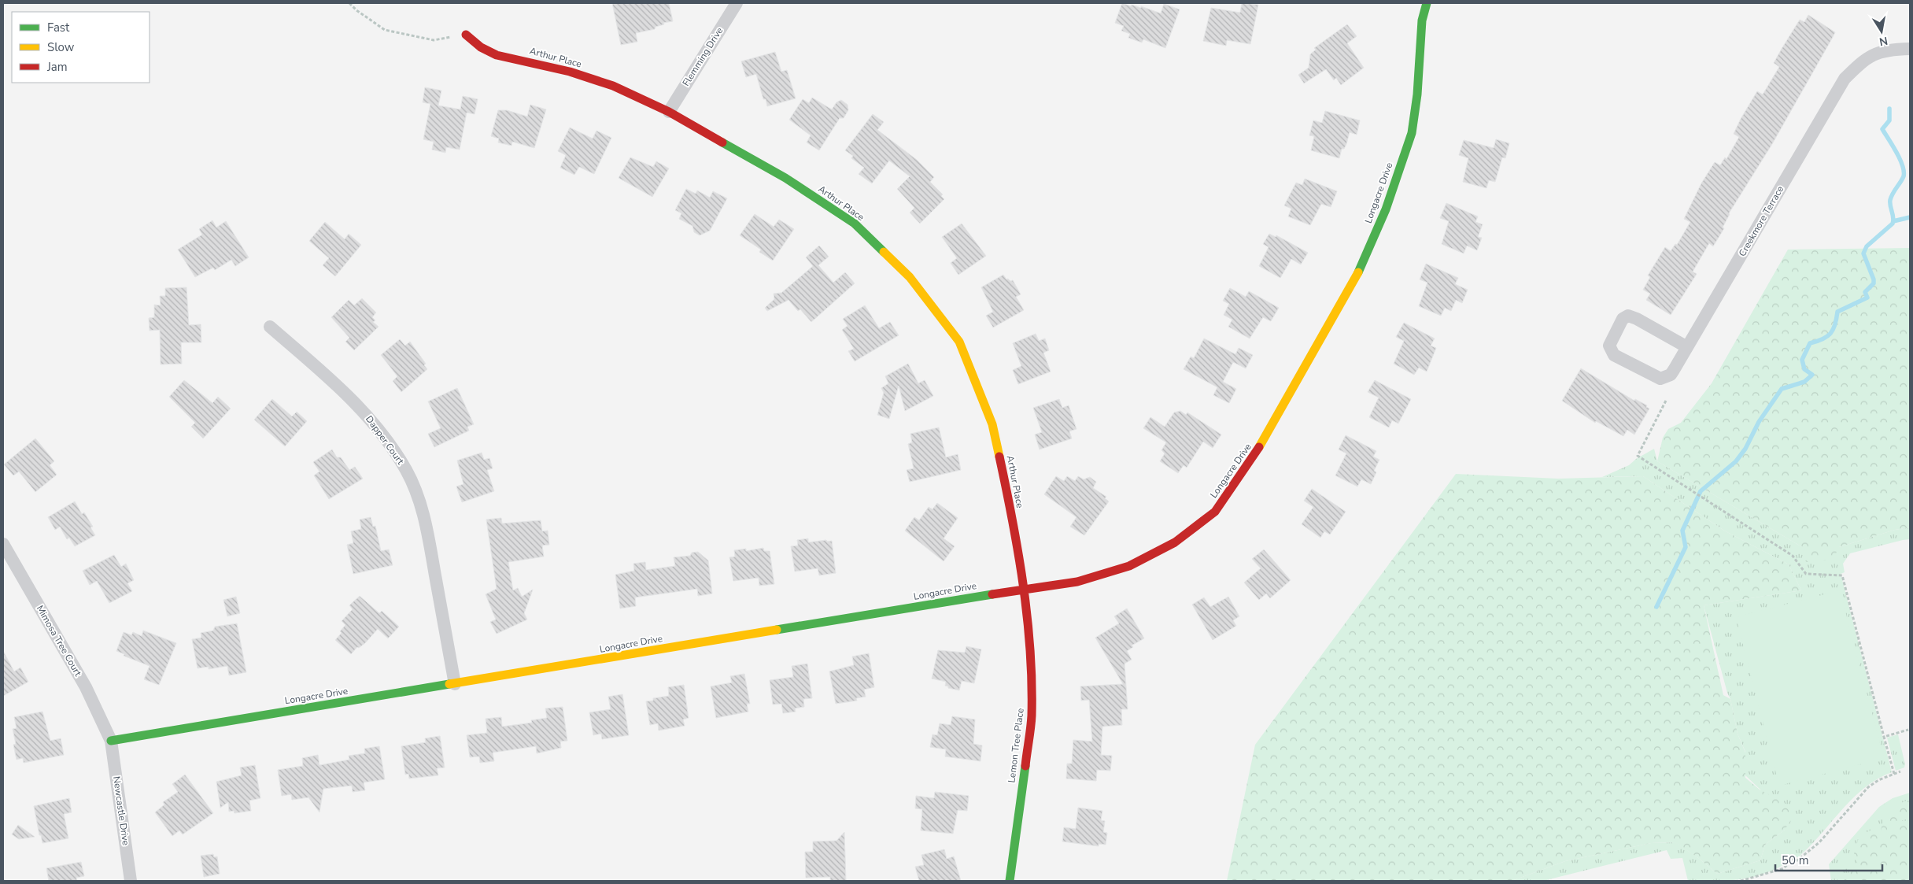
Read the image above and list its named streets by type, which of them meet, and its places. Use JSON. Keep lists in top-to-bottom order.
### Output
{
  "streets": {
    "street": [
      "Flemming Drive",
      "Arthur Place",
      "Longacre Drive",
      "Creekmore Terrace",
      "Dapper Court",
      "Mimosa Tree Court",
      "Lemon Tree Place",
      "Newcastle Drive"
    ]
  },
  "crossings": [
    ["Flemming Drive", "Arthur Place"],
    ["Arthur Place", "Longacre Drive"],
    ["Arthur Place", "Lemon Tree Place"],
    ["Longacre Drive", "Dapper Court"],
    ["Longacre Drive", "Mimosa Tree Court"],
    ["Longacre Drive", "Lemon Tree Place"],
    ["Longacre Drive", "Newcastle Drive"],
    ["Mimosa Tree Court", "Newcastle Drive"]
  ],
  "legend": ["Fast", "Slow", "Jam"],
  "scale_bar": "50 m",
  "north": "bottom"
}
